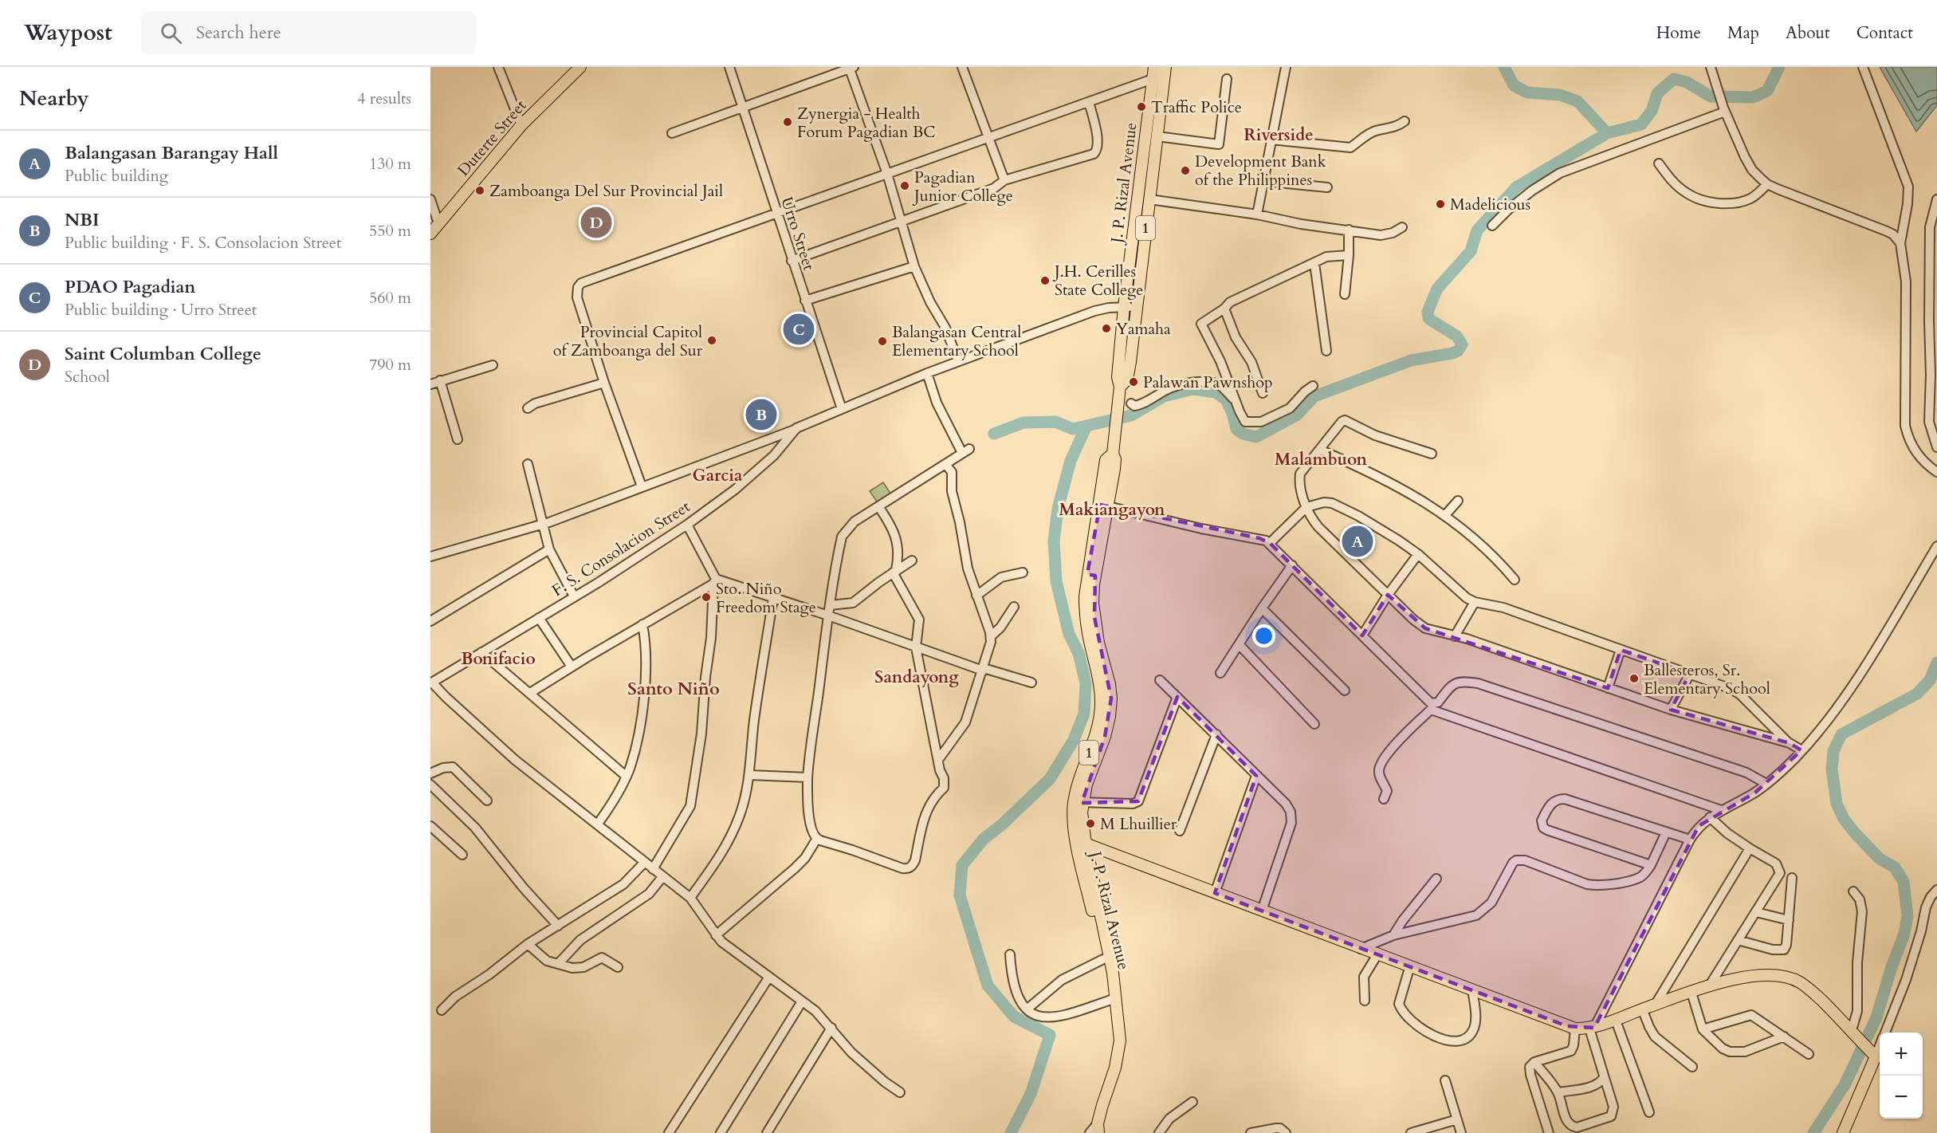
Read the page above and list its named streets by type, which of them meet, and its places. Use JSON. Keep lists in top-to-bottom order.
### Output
{
  "streets": {
    "main road": ["Duterte Street", "J. P. Rizal Avenue", "1"],
    "street": ["Urro Street", "F. S. Consolacion Street"]
  },
  "crossings": [
    ["J. P. Rizal Avenue", "F. S. Consolacion Street"],
    ["Urro Street", "F. S. Consolacion Street"]
  ],
  "districts": [
    "Riverside",
    "Malambuon",
    "Garcia",
    "Makiangayon",
    "Bonifacio",
    "Sandayong",
    "Santo Niño"
  ],
  "places": [
    "Traffic Police",
    "Zynergia - Health Forum Pagadian BC",
    "Development Bank of the Philippines",
    "Pagadian Junior College",
    "Zamboanga Del Sur Provincial Jail",
    "Madelicious",
    "J.H. Cerilles State College",
    "Yamaha",
    "Provincial Capitol of Zamboanga del Sur",
    "Balangasan Central Elementary School",
    "Palawan Pawnshop",
    "Sto. Niño Freedom Stage",
    "Ballesteros, Sr. Elementary School",
    "M Lhuillier"
  ],
  "page": {
    "header": "Waypost",
    "search": "Search here",
    "nav": [
      "Home",
      "Map",
      "About",
      "Contact"
    ],
    "heading": ["Nearby", "4 results"],
    "list": [
      {
        "mark": "A",
        "name": "Balangasan Barangay Hall",
        "note": "Public building",
        "value": "130 m"
      },
      {
        "mark": "B",
        "name": "NBI",
        "note": "Public building · F. S. Consolacion Street",
        "value": "550 m"
      },
      {
        "mark": "C",
        "name": "PDAO Pagadian",
        "note": "Public building · Urro Street",
        "value": "560 m"
      },
      {
        "mark": "D",
        "name": "Saint Columban College",
        "note": "School",
        "value": "790 m"
      }
    ],
    "pins": [
      "D",
      "C",
      "B",
      "A"
    ],
    "map_buttons": ["+", "−"]
  }
}
